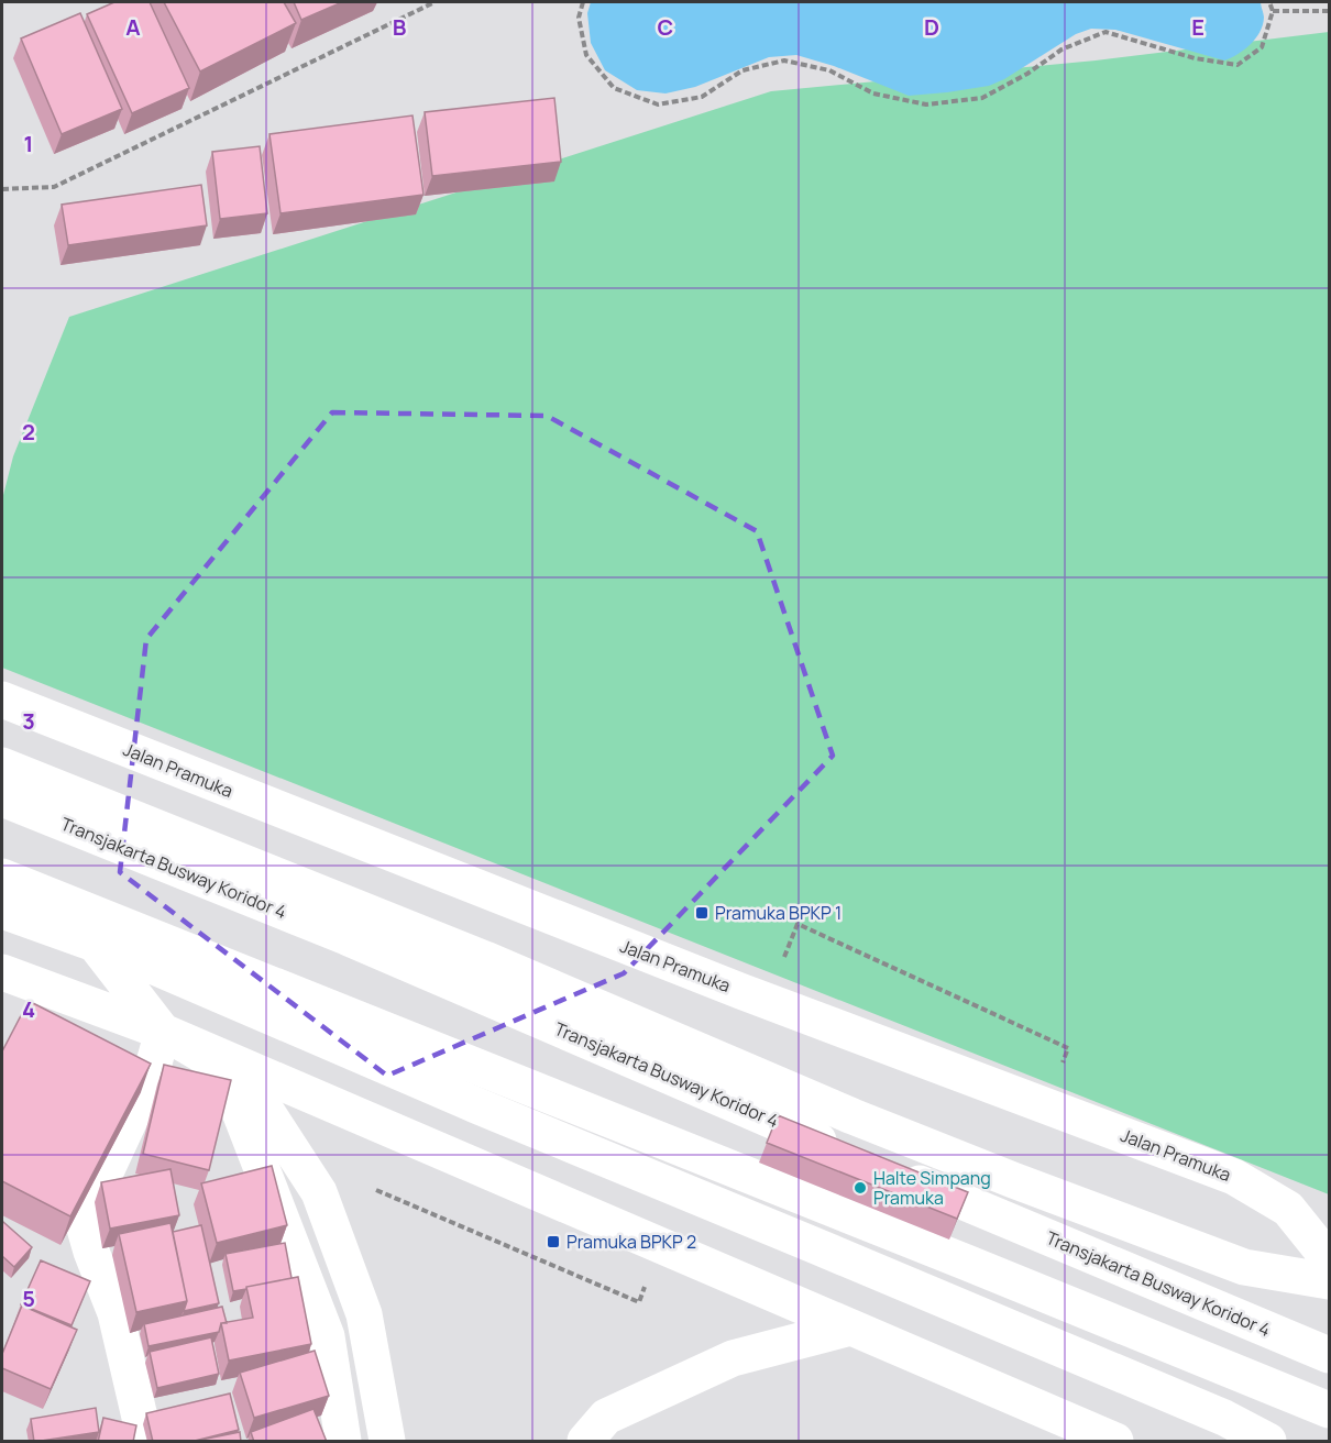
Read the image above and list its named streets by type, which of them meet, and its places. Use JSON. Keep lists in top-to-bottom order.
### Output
{
  "streets": {
    "main road": ["Jalan Pramuka", "Transjakarta Busway Koridor 4"]
  },
  "places": {
    "transit": ["Pramuka BPKP 1", "Pramuka BPKP 2"],
    "other": ["Halte Simpang Pramuka"]
  },
  "grid": {
    "columns": [
      "A",
      "B",
      "C",
      "D",
      "E"
    ],
    "rows": [
      "1",
      "2",
      "3",
      "4",
      "5"
    ]
  }
}
